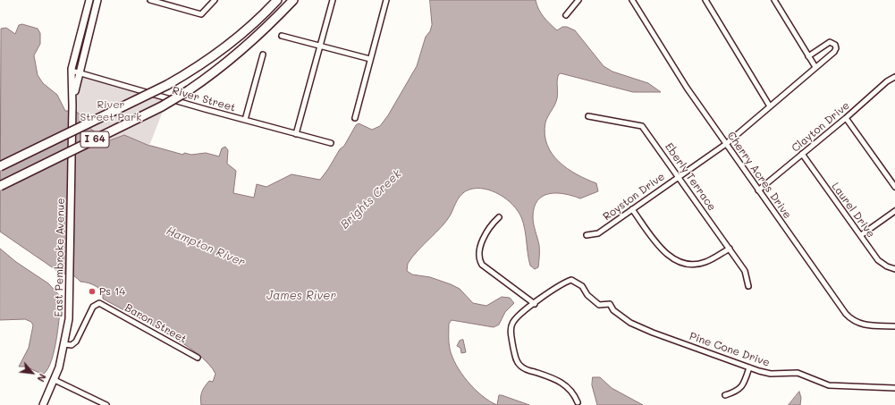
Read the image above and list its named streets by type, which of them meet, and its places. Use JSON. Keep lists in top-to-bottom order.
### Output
{
  "streets": {
    "highway": ["I 64"],
    "main road": ["East Pembroke Avenue"],
    "street": [
      "River Street",
      "Clayton Drive",
      "Cherry Acres Drive",
      "Eberly Terrace",
      "Royston Drive",
      "Laurel Drive",
      "Baron Street",
      "Pine Cone Drive"
    ]
  },
  "crossings": [
    ["River Street", "East Pembroke Avenue"],
    ["Clayton Drive", "Cherry Acres Drive"],
    ["Clayton Drive", "Laurel Drive"],
    ["Cherry Acres Drive", "Royston Drive"],
    ["Eberly Terrace", "Royston Drive"],
    ["East Pembroke Avenue", "Baron Street"]
  ],
  "water": ["Brights Creek", "Hampton River", "James River"],
  "parks": ["River Street Park"],
  "places": ["Ps 14"],
  "north": "bottom right"
}
